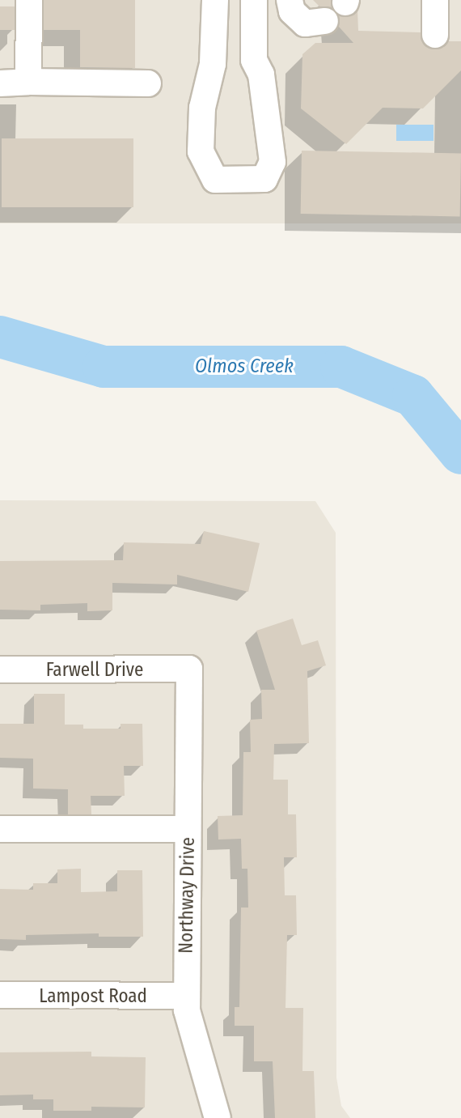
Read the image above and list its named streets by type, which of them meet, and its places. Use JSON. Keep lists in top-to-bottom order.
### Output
{
  "streets": {
    "street": ["Farwell Drive", "Northway Drive", "Lampost Road"]
  },
  "crossings": [
    ["Farwell Drive", "Northway Drive"],
    ["Northway Drive", "Lampost Road"]
  ],
  "water": ["Olmos Creek"]
}
